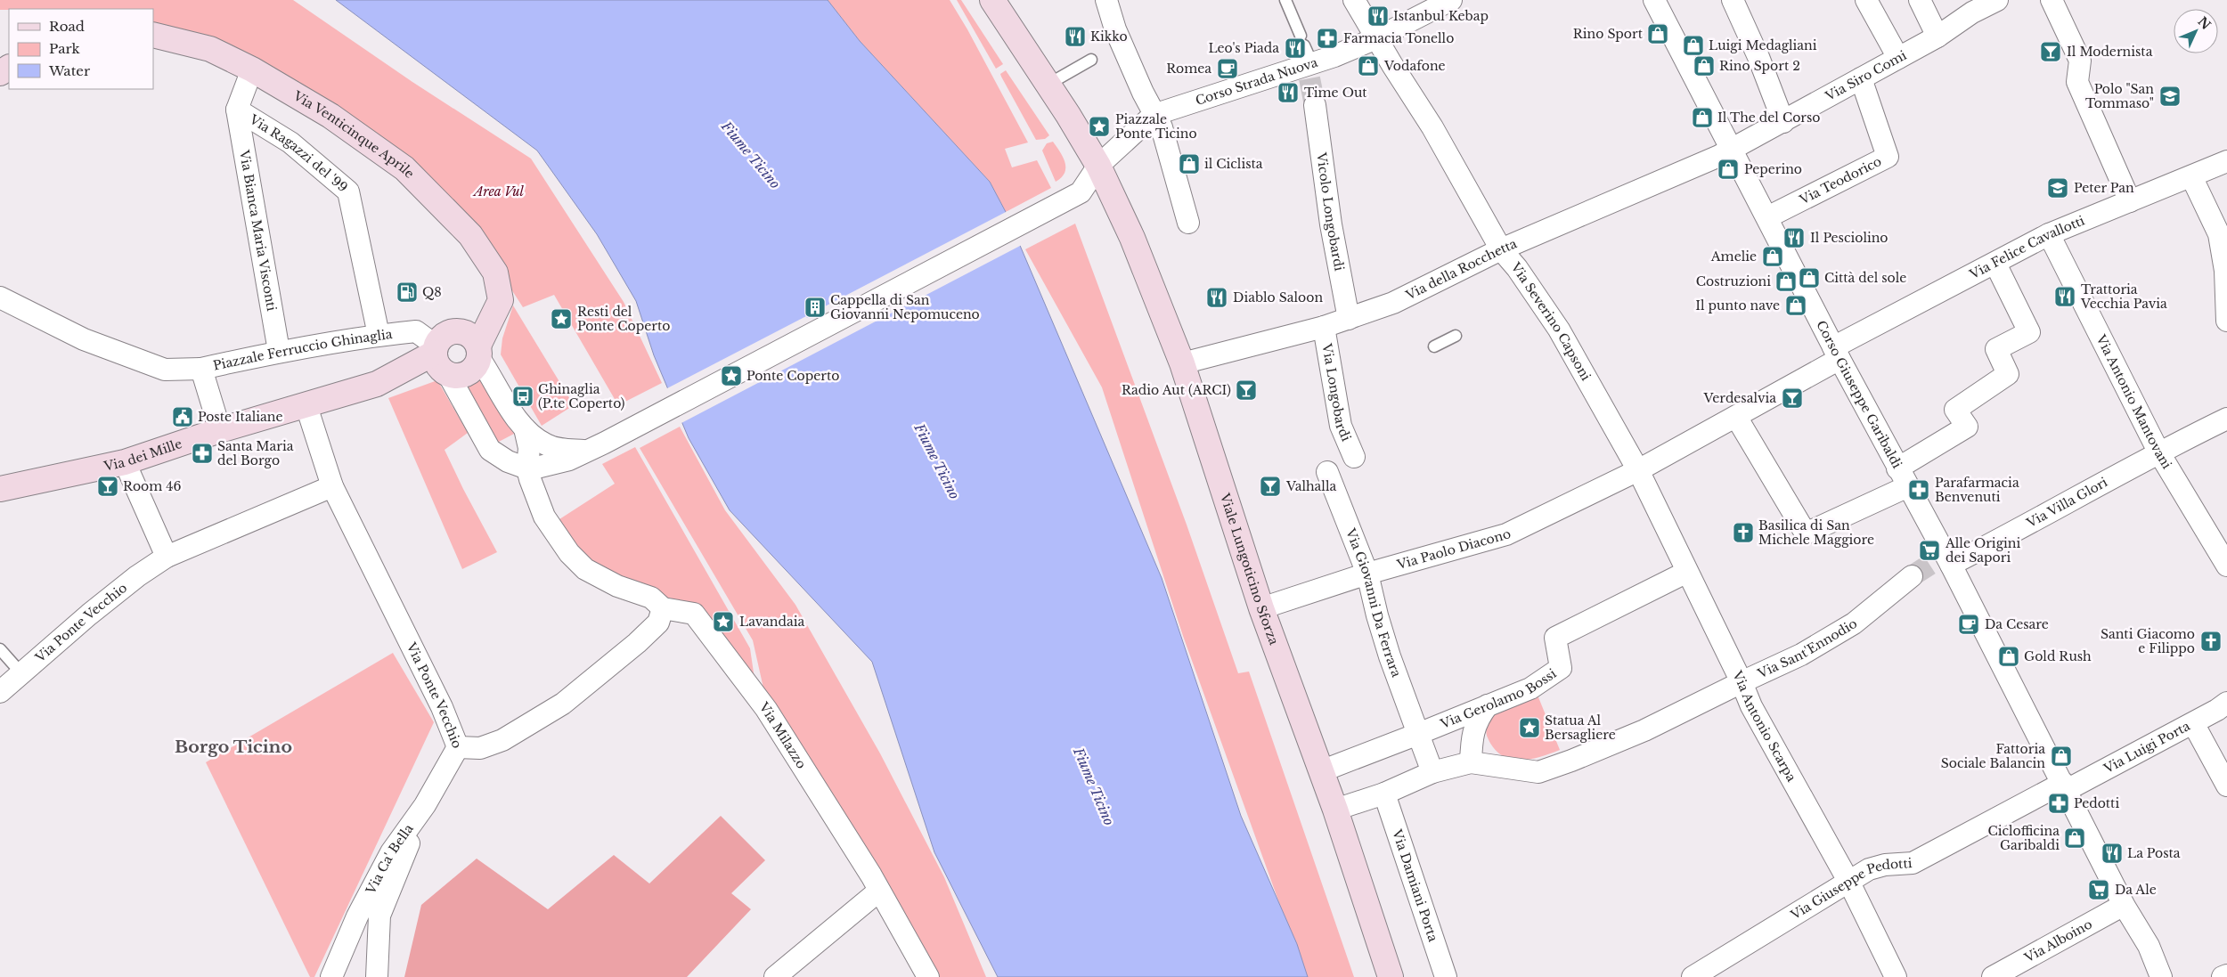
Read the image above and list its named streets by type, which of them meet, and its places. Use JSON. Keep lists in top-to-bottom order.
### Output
{
  "streets": {
    "street": [
      "Via Siro Comi",
      "Corso Strada Nuova",
      "Via Venticinque Aprile",
      "Via Ragazzi del '99",
      "Via Teodorico",
      "Vicolo Longobardi",
      "Via Bianca Maria Visconti",
      "Via Felice Cavallotti",
      "Via della Rocchetta",
      "Via Severino Capsoni",
      "Piazzale Ferruccio Ghinaglia",
      "Via Longobardi",
      "Corso Giuseppe Garibaldi",
      "Via Antonio Mantovani",
      "Via dei Mille",
      "Via Villa Glori",
      "Via Paolo Diacono",
      "Viale Lungoticino Sforza",
      "Via Giovanni Da Ferrara",
      "Via Ponte Vecchio",
      "Via Sant'Ennodio",
      "Via Gerolamo Bossi",
      "Via Antonio Scarpa",
      "Via Milazzo",
      "Via Luigi Porta",
      "Via Ca' Bella",
      "Via Damiani Porta",
      "Via Giuseppe Pedotti",
      "Via Alboino"
    ]
  },
  "crossings": [
    ["Via Siro Comi", "Via Teodorico"],
    ["Via Siro Comi", "Via della Rocchetta"],
    ["Via Siro Comi", "Corso Giuseppe Garibaldi"],
    ["Corso Strada Nuova", "Via Severino Capsoni"],
    ["Corso Strada Nuova", "Viale Lungoticino Sforza"],
    ["Via Venticinque Aprile", "Piazzale Ferruccio Ghinaglia"],
    ["Via Venticinque Aprile", "Via dei Mille"],
    ["Via Ragazzi del '99", "Via Bianca Maria Visconti"],
    ["Via Ragazzi del '99", "Piazzale Ferruccio Ghinaglia"],
    ["Via Teodorico", "Corso Giuseppe Garibaldi"],
    ["Vicolo Longobardi", "Via della Rocchetta"],
    ["Via Bianca Maria Visconti", "Piazzale Ferruccio Ghinaglia"],
    ["Via Felice Cavallotti", "Corso Giuseppe Garibaldi"],
    ["Via Felice Cavallotti", "Via Antonio Mantovani"],
    ["Via Felice Cavallotti", "Via Paolo Diacono"],
    ["Via della Rocchetta", "Via Severino Capsoni"],
    ["Via della Rocchetta", "Via Longobardi"],
    ["Via della Rocchetta", "Corso Giuseppe Garibaldi"],
    ["Via della Rocchetta", "Viale Lungoticino Sforza"],
    ["Via Severino Capsoni", "Via Paolo Diacono"],
    ["Via Severino Capsoni", "Via Antonio Scarpa"],
    ["Piazzale Ferruccio Ghinaglia", "Via dei Mille"],
    ["Corso Giuseppe Garibaldi", "Via Villa Glori"],
    ["Corso Giuseppe Garibaldi", "Via Luigi Porta"],
    ["Corso Giuseppe Garibaldi", "Via Giuseppe Pedotti"],
    ["Corso Giuseppe Garibaldi", "Via Alboino"],
    ["Via Antonio Mantovani", "Via Villa Glori"],
    ["Via dei Mille", "Via Ponte Vecchio"],
    ["Via Paolo Diacono", "Viale Lungoticino Sforza"],
    ["Via Paolo Diacono", "Via Giovanni Da Ferrara"],
    ["Via Paolo Diacono", "Via Antonio Scarpa"],
    ["Viale Lungoticino Sforza", "Via Gerolamo Bossi"],
    ["Via Giovanni Da Ferrara", "Via Gerolamo Bossi"],
    ["Via Ponte Vecchio", "Via Milazzo"],
    ["Via Ponte Vecchio", "Via Ca' Bella"],
    ["Via Sant'Ennodio", "Via Antonio Scarpa"],
    ["Via Gerolamo Bossi", "Via Antonio Scarpa"],
    ["Via Antonio Scarpa", "Via Giuseppe Pedotti"],
    ["Via Luigi Porta", "Via Giuseppe Pedotti"]
  ],
  "districts": ["Borgo Ticino"],
  "water": ["Fiume Ticino"],
  "parks": ["Area Vul"],
  "places": {
    "restaurant": [
      "Istanbul Kebap",
      "Kikko",
      "Leo's Piada",
      "Time Out",
      "Il Pesciolino",
      "Trattoria Vecchia Pavia",
      "Diablo Saloon",
      "La Posta"
    ],
    "shop": [
      "Rino Sport",
      "Luigi Medagliani",
      "Vodafone",
      "Rino Sport 2",
      "Il The del Corso",
      "il Ciclista",
      "Peperino",
      "Amelie",
      "Città del sole",
      "Costruzioni",
      "Il punto nave",
      "Gold Rush",
      "Fattoria Sociale Balancin",
      "Ciclofficina Garibaldi"
    ],
    "pharmacy": [
      "Farmacia Tonello",
      "Santa Maria del Borgo",
      "Parafarmacia Benvenuti",
      "Pedotti"
    ],
    "bar": [
      "Il Modernista",
      "Radio Aut (ARCI)",
      "Verdesalvia",
      "Room 46",
      "Valhalla"
    ],
    "cafe": ["Romea", "Da Cesare"],
    "school or university": ["Polo \"San Tommaso\"", "Peter Pan"],
    "place": [
      "Piazzale Ponte Ticino",
      "Resti del Ponte Coperto",
      "Ponte Coperto",
      "Lavandaia",
      "Statua Al Bersagliere"
    ],
    "fuel station": ["Q8"],
    "building": ["Cappella di San Giovanni Nepomuceno"],
    "bus stop": ["Ghinaglia (P.te Coperto)"],
    "public building": ["Poste Italiane"],
    "church": ["Basilica di San Michele Maggiore", "Santi Giacomo e Filippo"],
    "supermarket": ["Alle Origini dei Sapori", "Da Ale"]
  },
  "legend": ["Road", "Park", "Water"],
  "north": "top right"
}
